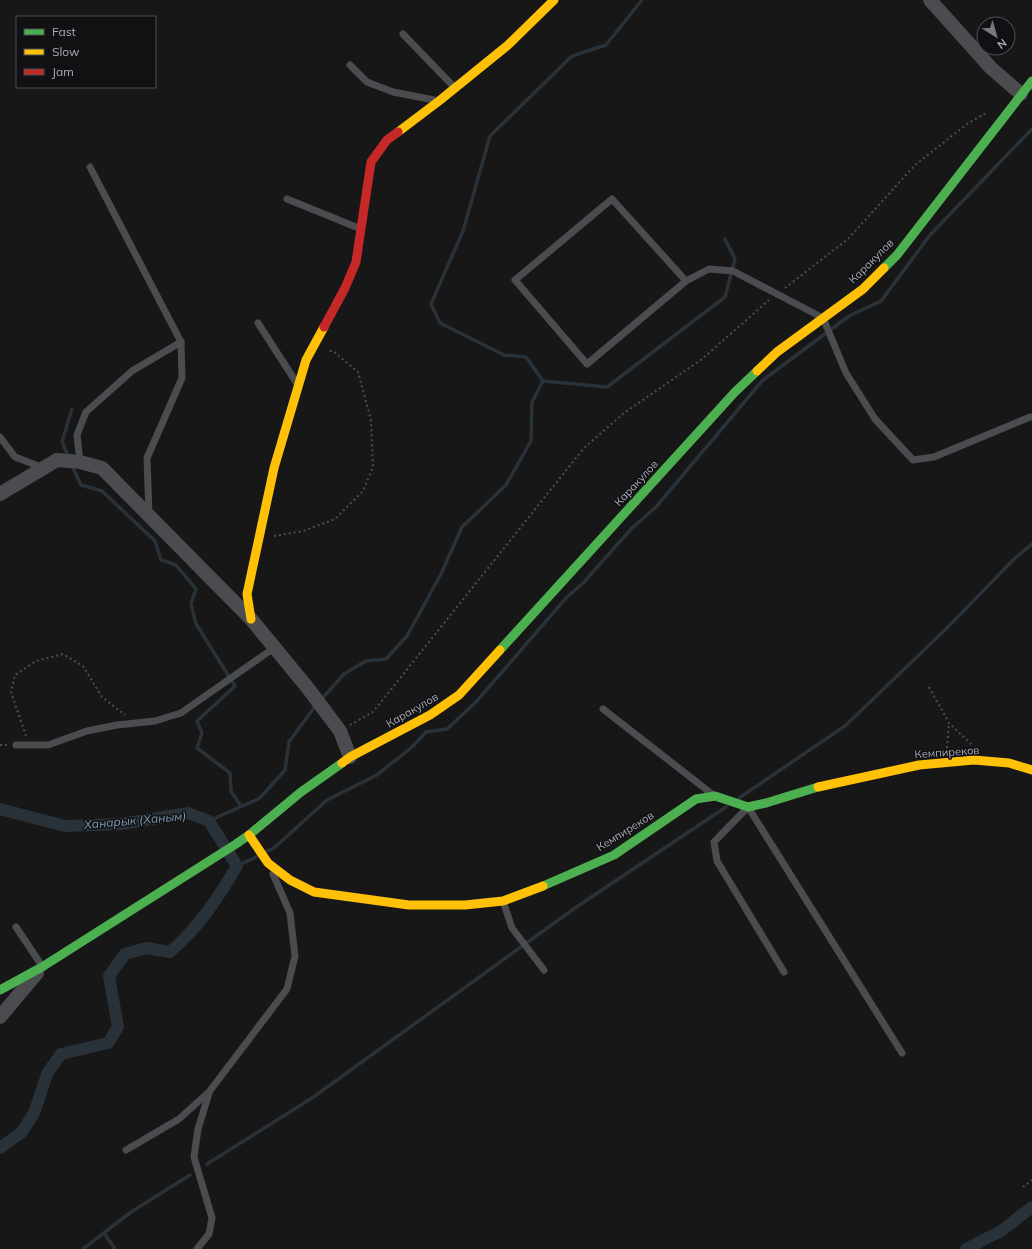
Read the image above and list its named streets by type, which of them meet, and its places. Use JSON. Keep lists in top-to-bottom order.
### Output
{
  "streets": {
    "street": ["Каракулов", "Кемпиреков"]
  },
  "crossings": [
    ["Каракулов", "Кемпиреков"]
  ],
  "water": ["Ханарык (Ханым)"],
  "legend": ["Fast", "Slow", "Jam"],
  "north": "bottom right"
}
